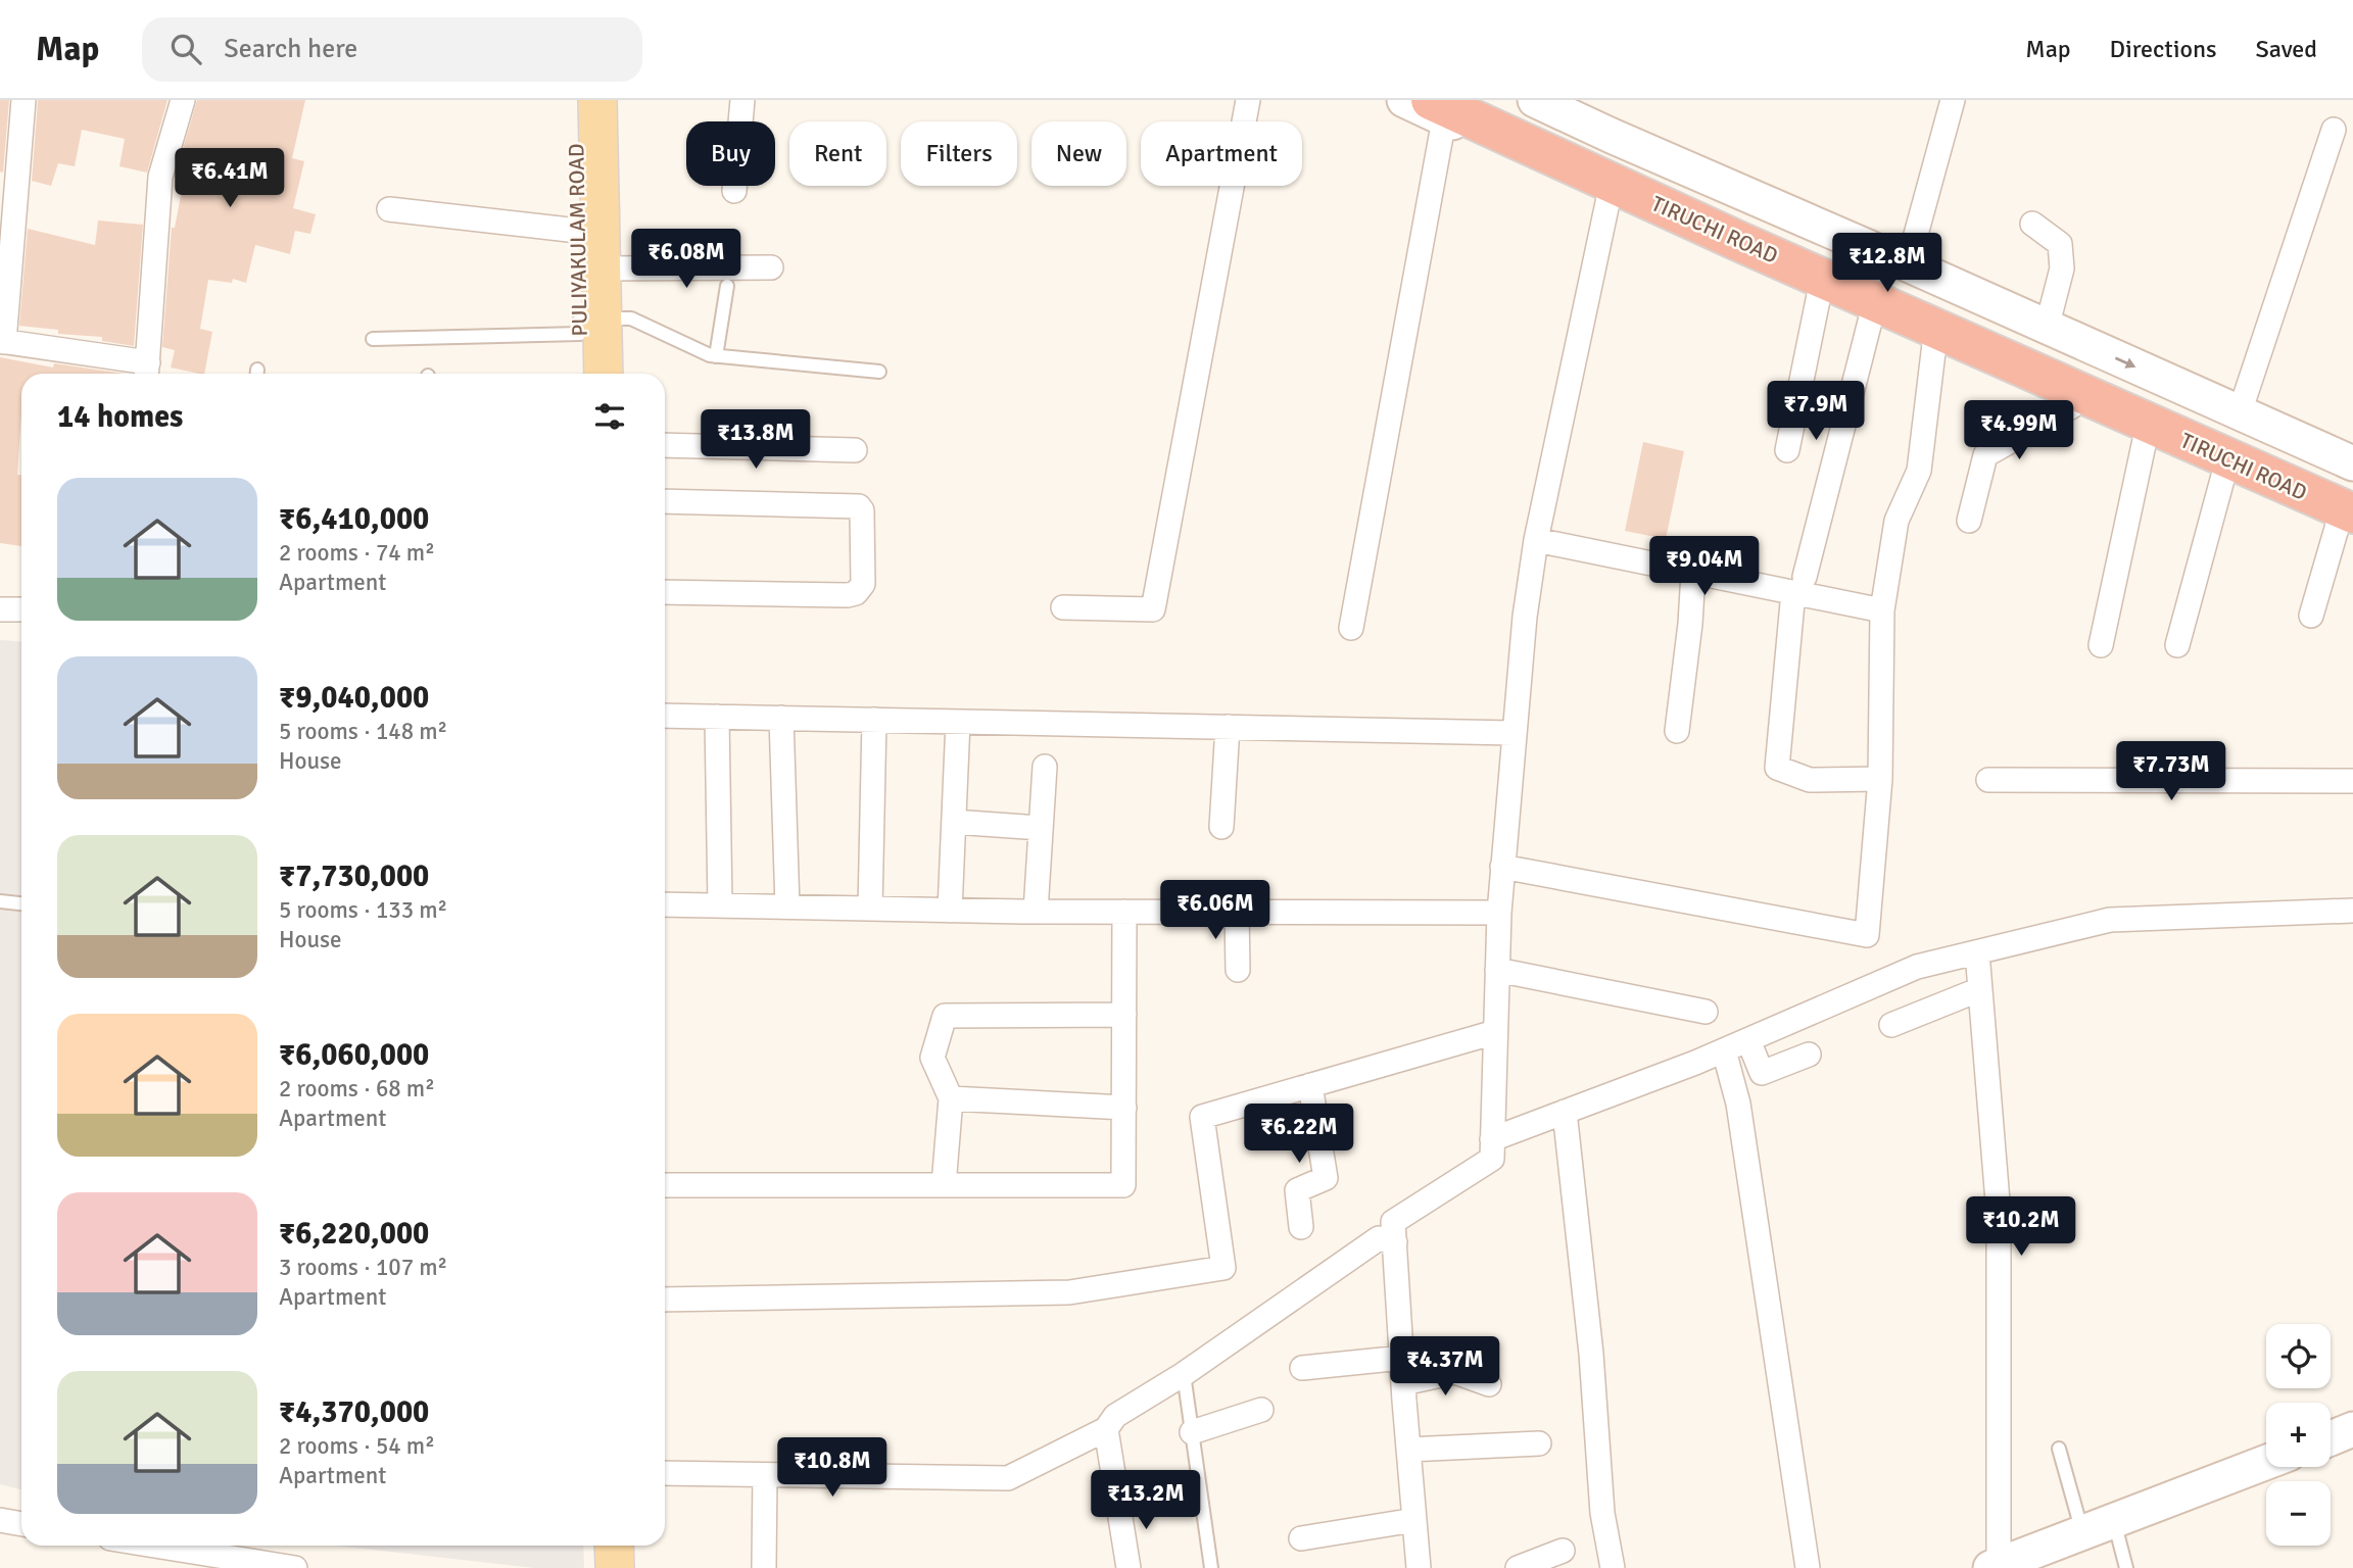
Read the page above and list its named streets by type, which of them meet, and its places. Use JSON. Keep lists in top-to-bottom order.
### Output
{
  "streets": {
    "highway": ["TIRUCHI ROAD"],
    "main road": ["PULIYAKULAM ROAD"]
  },
  "page": {
    "header": "Map",
    "search": "Search here",
    "nav": ["Map", "Directions", "Saved"],
    "chip": [
      "Buy",
      "Rent",
      "Filters",
      "New",
      "Apartment"
    ],
    "price": [
      "₹6.41M",
      "₹6.08M",
      "₹12.8M",
      "₹7.9M",
      "₹4.99M",
      "₹13.8M",
      "₹9.04M",
      "₹7.73M",
      "₹6.06M",
      "₹6.22M",
      "₹10.2M",
      "₹4.37M",
      "₹10.8M",
      "₹13.2M"
    ],
    "heading": "14 homes",
    "list": [
      {
        "name": "₹6,410,000",
        "note": "2 rooms · 74 m² · Apartment"
      },
      {
        "name": "₹9,040,000",
        "note": "5 rooms · 148 m² · House"
      },
      {
        "name": "₹7,730,000",
        "note": "5 rooms · 133 m² · House"
      },
      {
        "name": "₹6,060,000",
        "note": "2 rooms · 68 m² · Apartment"
      },
      {
        "name": "₹6,220,000",
        "note": "3 rooms · 107 m² · Apartment"
      },
      {
        "name": "₹4,370,000",
        "note": "2 rooms · 54 m² · Apartment"
      }
    ],
    "map_buttons": ["+", "−"]
  }
}
